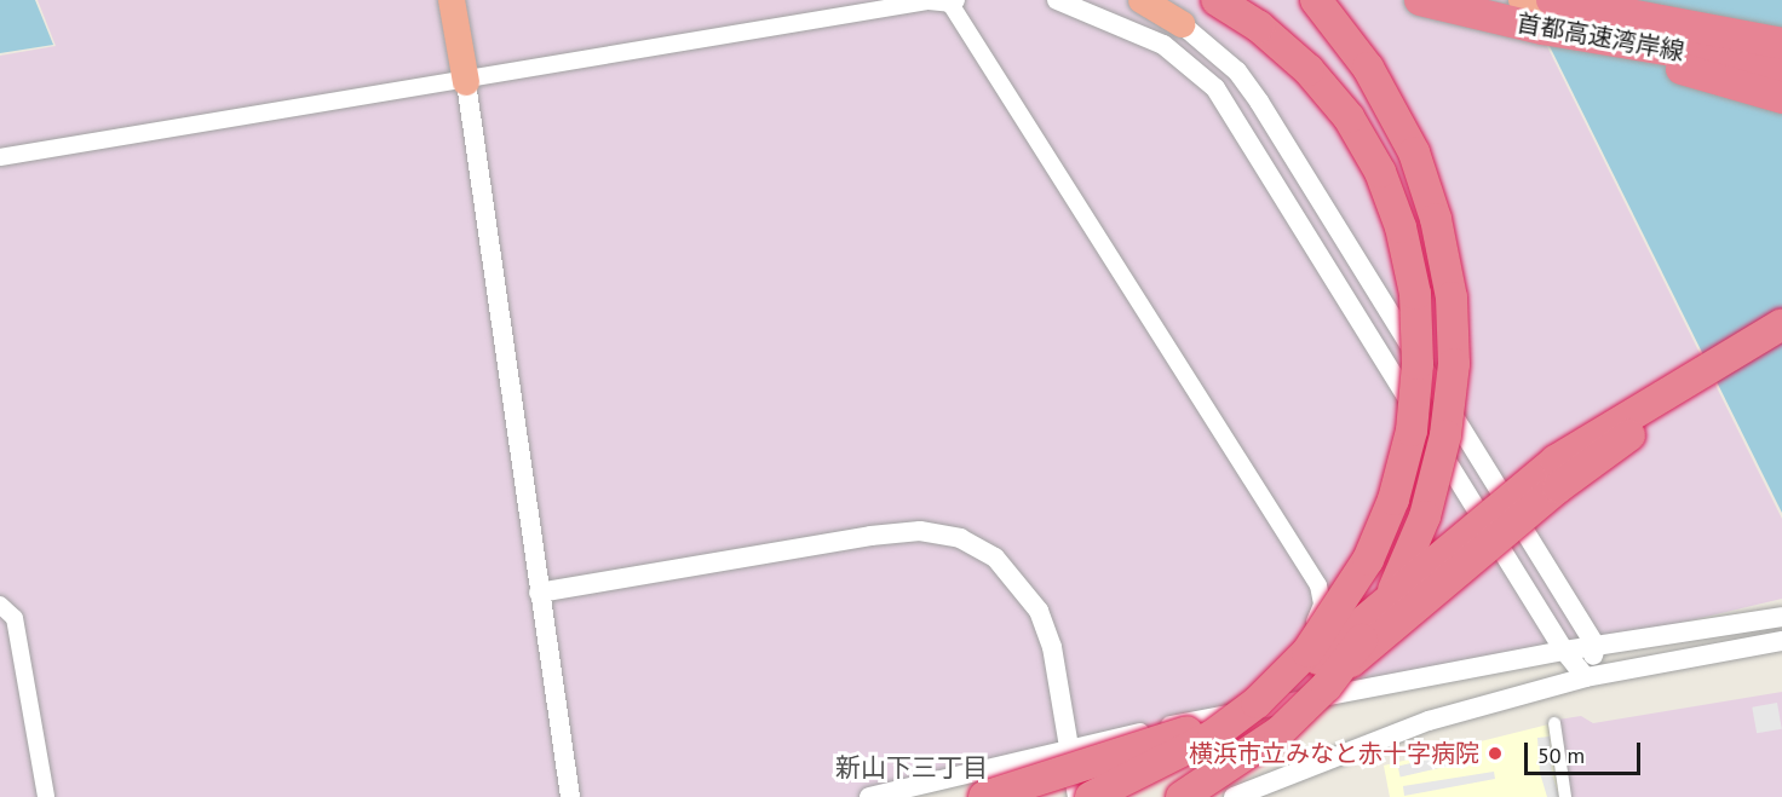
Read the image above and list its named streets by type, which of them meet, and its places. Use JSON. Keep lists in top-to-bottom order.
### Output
{
  "streets": {
    "highway": ["首都高速湾岸線"]
  },
  "districts": ["新山下三丁目"],
  "places": ["横浜市立みなと赤十字病院"],
  "scale_bar": "50 m"
}
